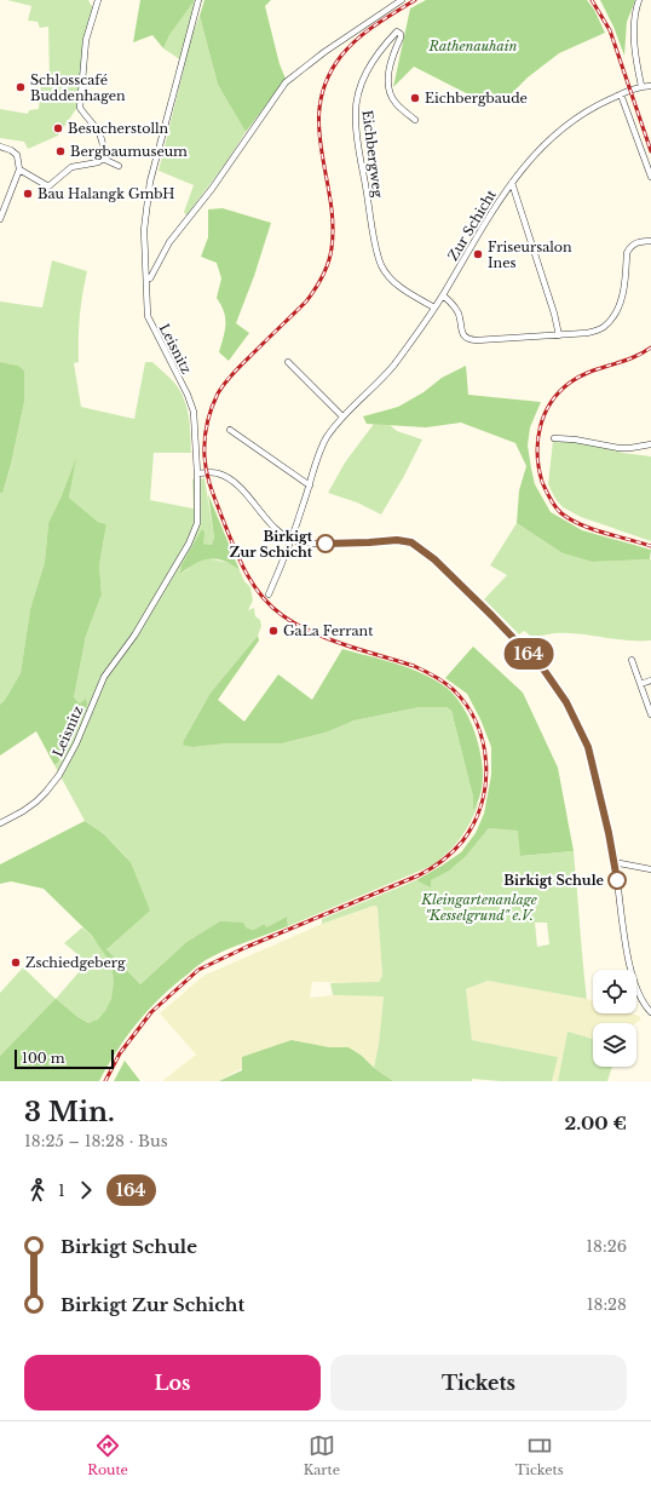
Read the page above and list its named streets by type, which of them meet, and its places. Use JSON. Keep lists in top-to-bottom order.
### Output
{
  "streets": {
    "street": ["Eichbergweg", "Zur Schicht", "Leisnitz"]
  },
  "crossings": [
    ["Eichbergweg", "Zur Schicht"]
  ],
  "parks": ["Rathenauhain", "Kleingartenanlage \"Kesselgrund\" e.V."],
  "places": [
    "Schlosscafé Buddenhagen",
    "Eichbergbaude",
    "Besucherstolln",
    "Bergbaumuseum",
    "Bau Halangk GmbH",
    "Friseursalon Ines",
    "Birkigt Zur Schicht",
    "GaLa Ferrant",
    "Birkigt Schule",
    "Zschiedgeberg"
  ],
  "lines": ["bus line 164"],
  "scale_bar": "100 m",
  "page": {
    "on_map": "164",
    "scale": "100 m",
    "heading": ["3 Min.", "18:25 – 18:28 · Bus", "2.00 €"],
    "legs": ["1", "164"],
    "list": [
      {
        "name": "Birkigt Schule",
        "value": "18:26"
      },
      {
        "name": "Birkigt Zur Schicht",
        "value": "18:28"
      }
    ],
    "buttons": ["Los", "Tickets"],
    "tabs": ["Route", "Karte", "Tickets"]
  }
}
